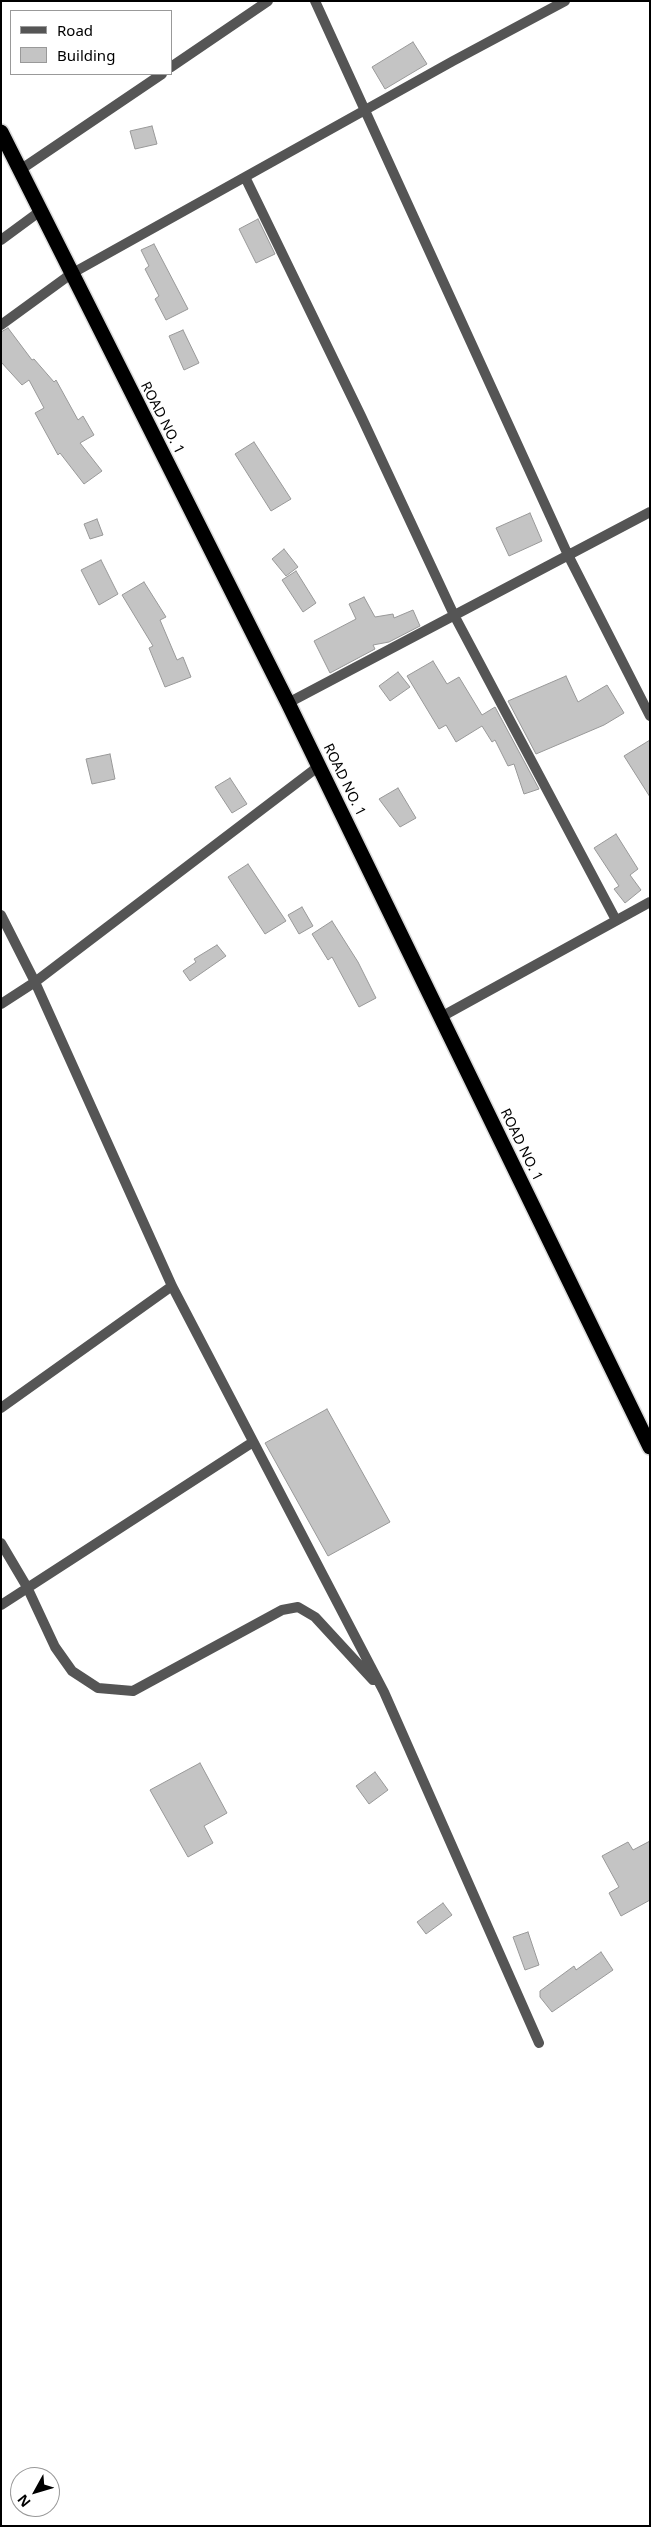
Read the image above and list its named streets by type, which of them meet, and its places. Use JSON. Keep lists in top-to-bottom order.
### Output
{
  "streets": {
    "highway": ["ROAD NO. 1"]
  },
  "legend": ["Road", "Building"],
  "north": "bottom left"
}
